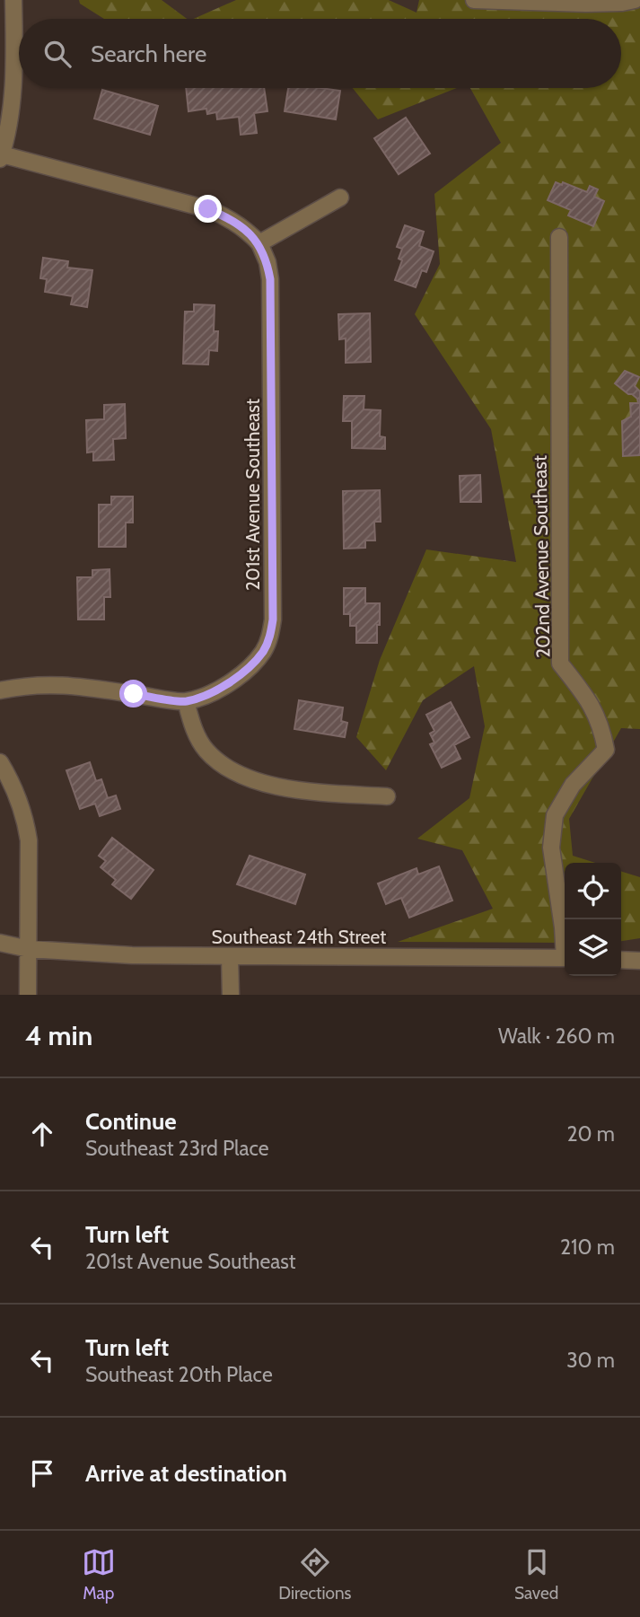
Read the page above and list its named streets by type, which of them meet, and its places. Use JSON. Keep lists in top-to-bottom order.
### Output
{
  "streets": {
    "street": ["201st Avenue Southeast", "202nd Avenue Southeast", "Southeast 24th Street"]
  },
  "page": {
    "search": "Search here",
    "heading": ["4 min", "Walk · 260 m"],
    "list": [
      ["Continue", "Southeast 23rd Place", "20 m"],
      ["Turn left", "201st Avenue Southeast", "210 m"],
      ["Turn left", "Southeast 20th Place", "30 m"],
      "Arrive at destination"
    ],
    "nav": ["Map", "Directions", "Saved"]
  }
}
